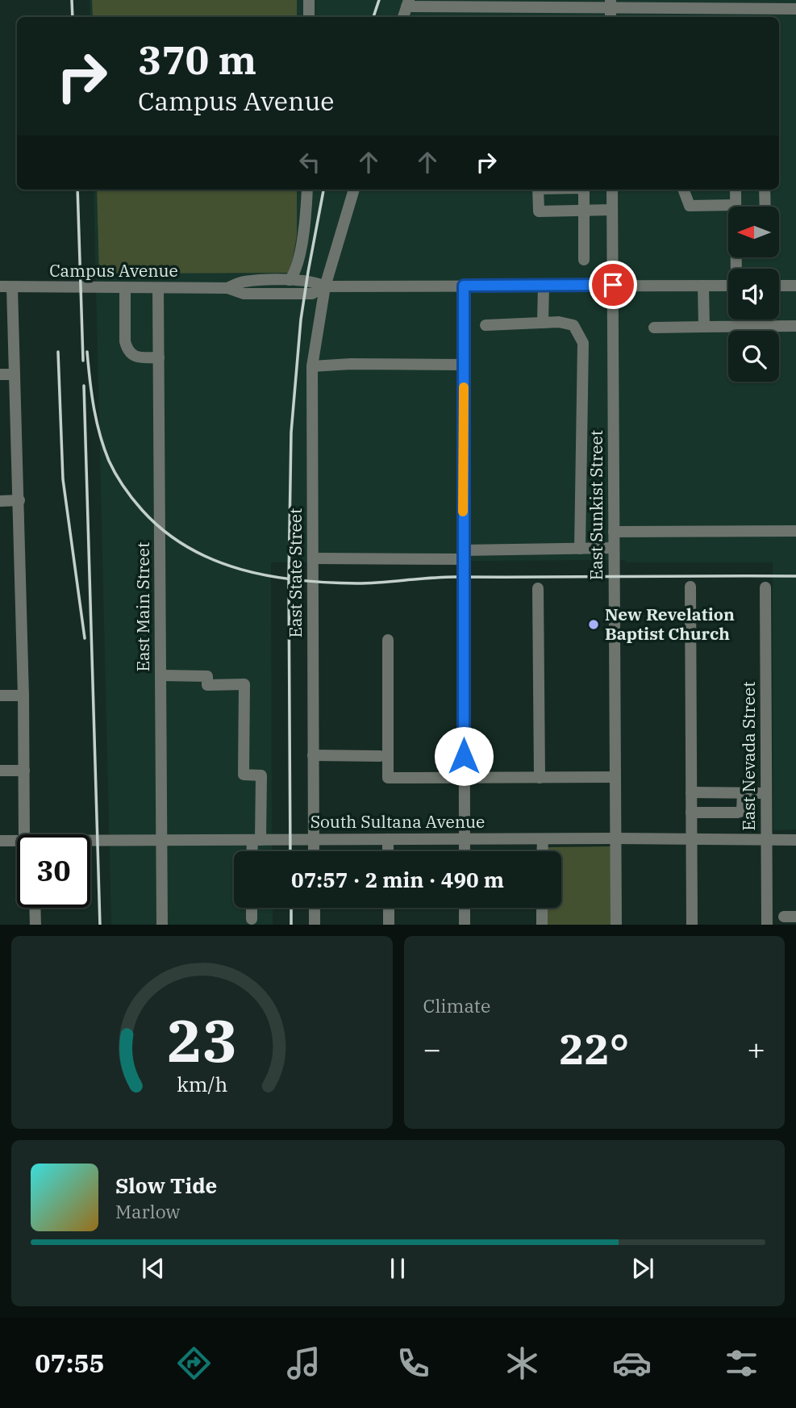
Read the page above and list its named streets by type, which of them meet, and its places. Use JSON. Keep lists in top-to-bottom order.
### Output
{
  "streets": {
    "street": [
      "Campus Avenue",
      "East Sunkist Street",
      "East State Street",
      "East Main Street",
      "East Nevada Street",
      "South Sultana Avenue"
    ]
  },
  "crossings": [
    ["Campus Avenue", "East Sunkist Street"],
    ["Campus Avenue", "East State Street"],
    ["Campus Avenue", "East Main Street"],
    ["East Sunkist Street", "South Sultana Avenue"],
    ["East State Street", "South Sultana Avenue"],
    ["East Main Street", "South Sultana Avenue"],
    ["East Nevada Street", "South Sultana Avenue"]
  ],
  "places": ["New Revelation Baptist Church"],
  "north": "left",
  "page": {
    "turn": ["370 m", "Campus Avenue"],
    "limit": "30",
    "trip": "07:57 · 2 min · 490 m",
    "tile": "Climate",
    "heat": ["−", "22°", "+"],
    "song": ["Slow Tide", "Marlow"],
    "tabs": "07:55",
    "gauge": ["23", "km/h"]
  }
}
